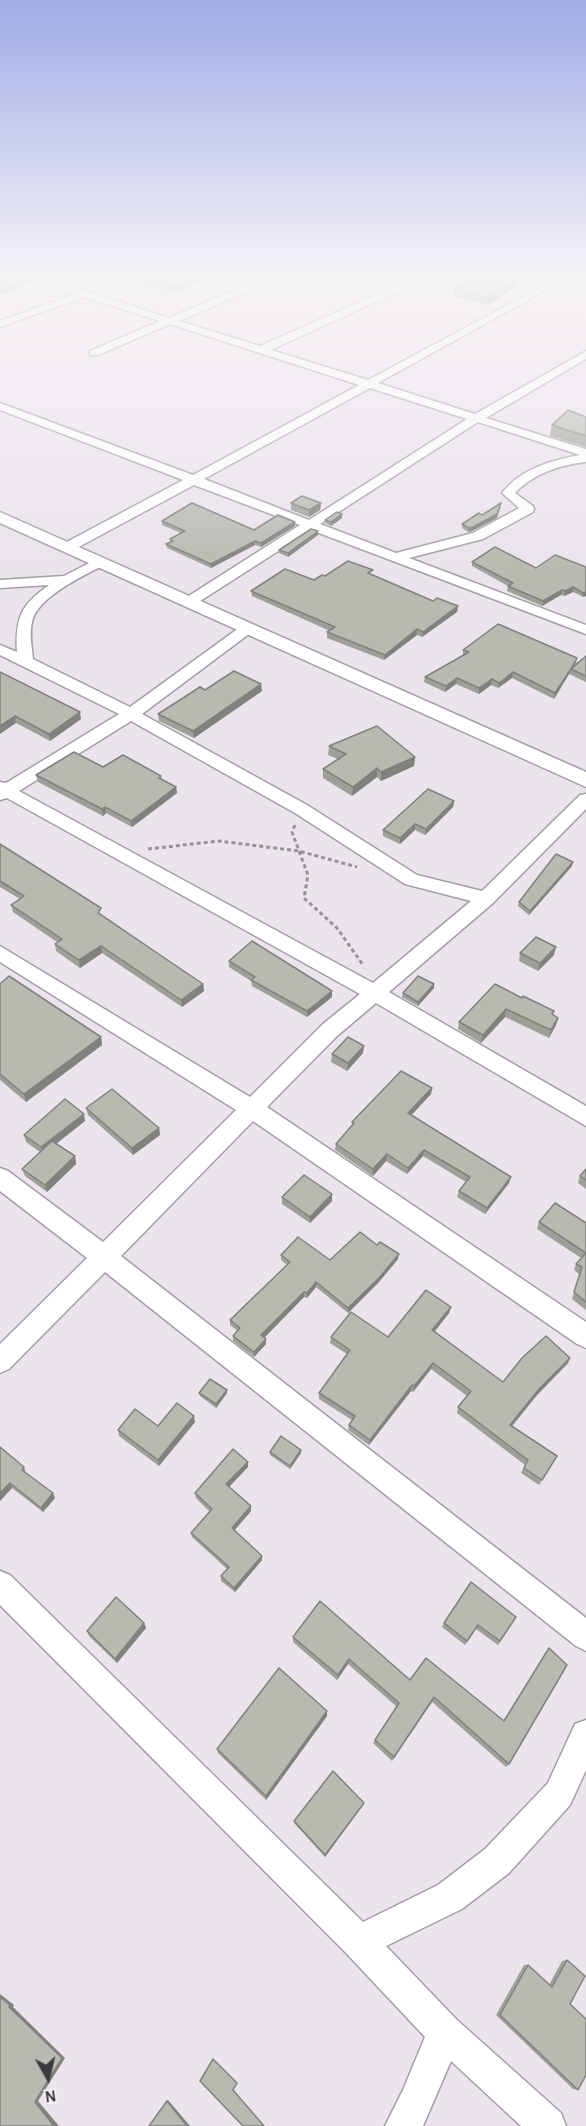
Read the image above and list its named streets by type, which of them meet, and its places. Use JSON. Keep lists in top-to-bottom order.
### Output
{
  "north": "bottom"
}
